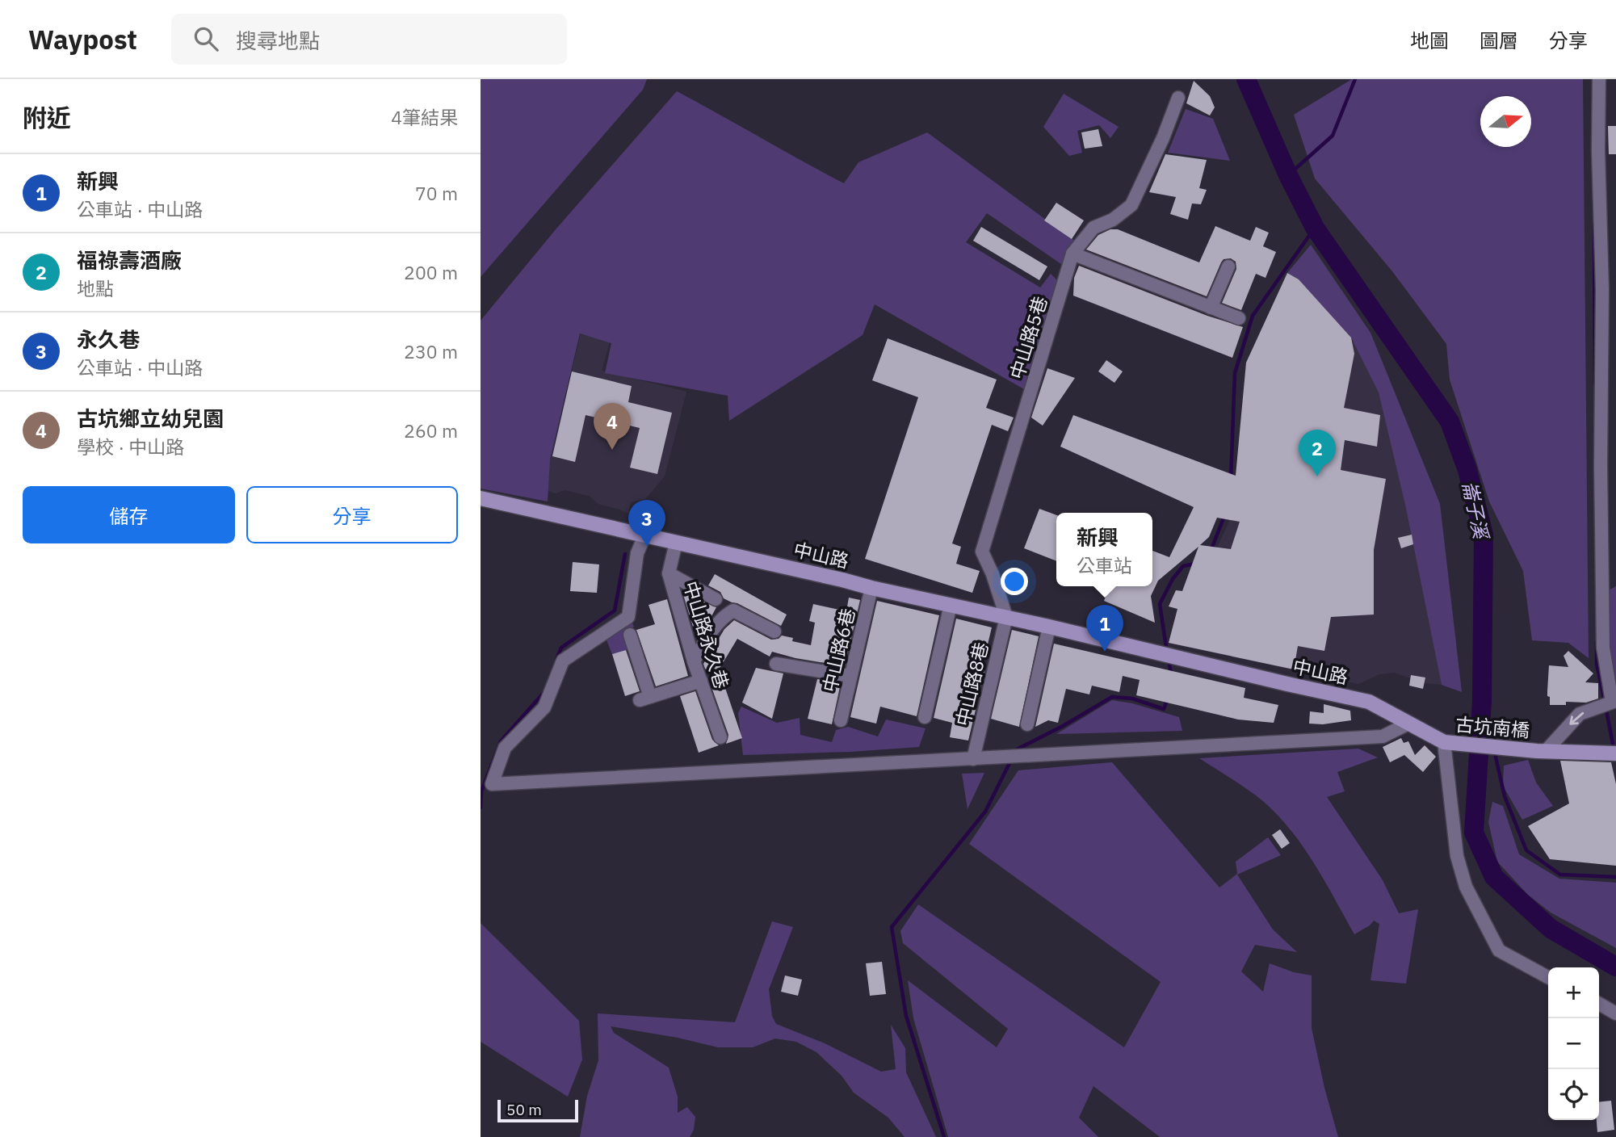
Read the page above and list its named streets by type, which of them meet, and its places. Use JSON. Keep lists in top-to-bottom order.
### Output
{
  "streets": {
    "main road": ["中山路", "古坑南橋"],
    "street": [
      "中山路5巷",
      "中山路永久巷",
      "中山路6巷",
      "中山路8巷"
    ]
  },
  "crossings": [
    ["中山路5巷", "中山路"],
    ["中山路5巷", "中山路8巷"],
    ["中山路", "中山路永久巷"],
    ["中山路", "中山路6巷"],
    ["中山路", "中山路8巷"],
    ["中山路", "古坑南橋"]
  ],
  "water": ["崙子溪"],
  "scale_bar": "50 m",
  "north": "right",
  "page": {
    "header": "Waypost",
    "search": "搜尋地點",
    "nav": ["地圖", "圖層", "分享"],
    "heading": ["附近", "4筆結果"],
    "list": [
      {
        "mark": "1",
        "name": "新興",
        "note": "公車站 · 中山路",
        "value": "70 m"
      },
      {
        "mark": "2",
        "name": "福祿壽酒廠",
        "note": "地點",
        "value": "200 m"
      },
      {
        "mark": "3",
        "name": "永久巷",
        "note": "公車站 · 中山路",
        "value": "230 m"
      },
      {
        "mark": "4",
        "name": "古坑鄉立幼兒園",
        "note": "學校 · 中山路",
        "value": "260 m"
      }
    ],
    "pins": [
      "4",
      "2",
      "3",
      "1"
    ],
    "buttons": ["儲存", "分享"],
    "popup": ["新興", "公車站"],
    "map_buttons": ["+", "−"],
    "scale": "50 m"
  }
}
